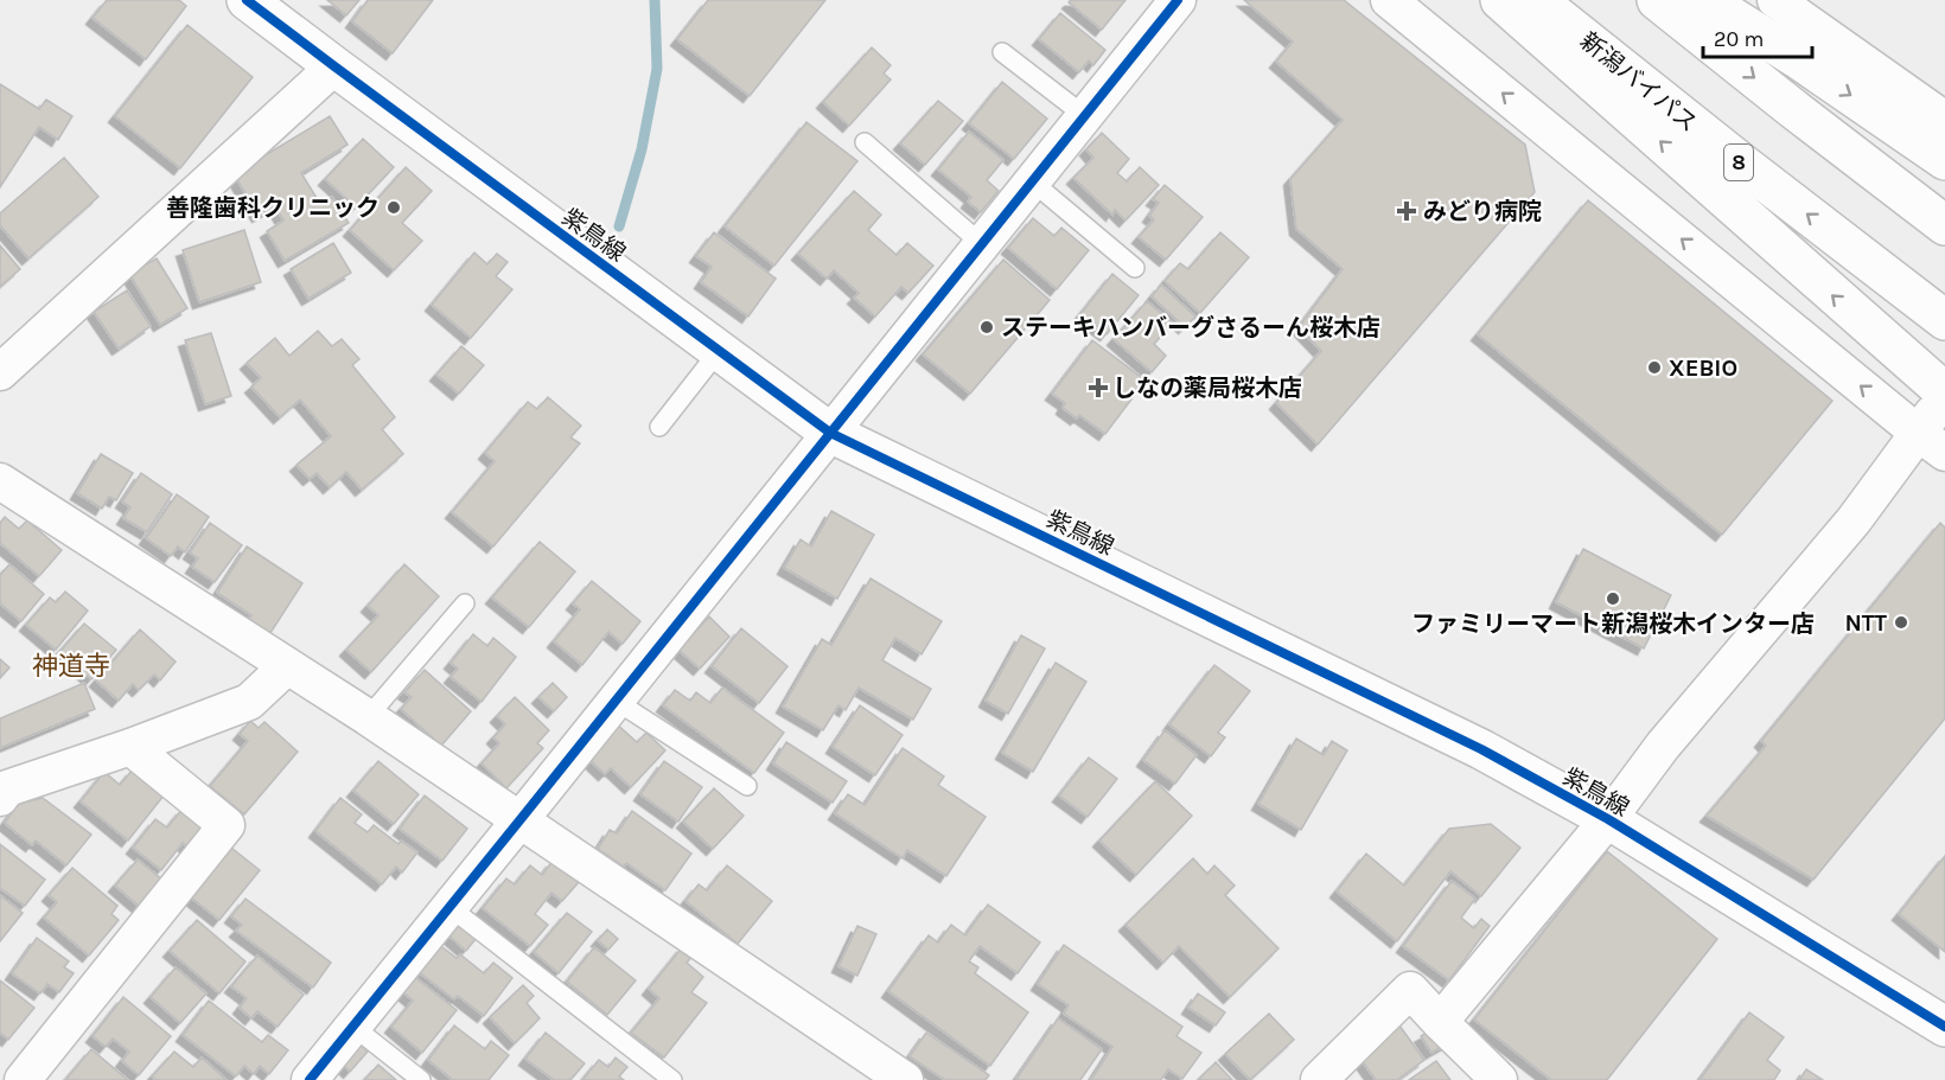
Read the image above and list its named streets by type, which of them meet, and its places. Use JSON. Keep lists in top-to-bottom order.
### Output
{
  "streets": {
    "main road": ["新潟バイパス", "8", "紫鳥線"]
  },
  "districts": ["神道寺"],
  "places": {
    "other": [
      "善隆歯科クリニック",
      "ステーキハンバーグさるーん桜木店",
      "XEBIO",
      "ファミリーマート新潟桜木インター店",
      "NTT"
    ],
    "health": ["みどり病院", "しなの薬局桜木店"]
  },
  "scale_bar": "20 m"
}
